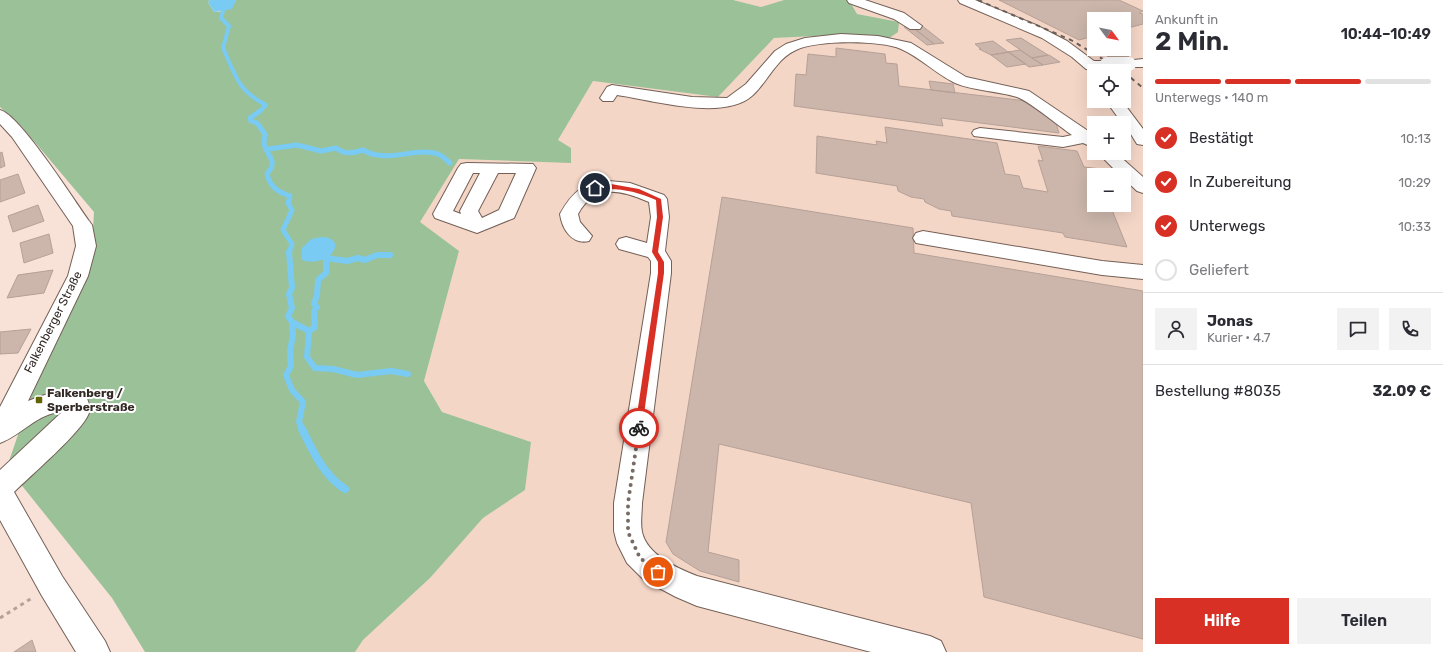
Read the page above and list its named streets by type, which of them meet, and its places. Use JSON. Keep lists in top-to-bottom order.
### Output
{
  "streets": {
    "street": ["Falkenberger Straße"]
  },
  "places": {
    "transit": ["Falkenberg / Sperberstraße"]
  },
  "north": "bottom right",
  "page": {
    "heading": ["2 Min.", "Ankunft in", "10:44–10:49"],
    "panel": [
      "Jonas",
      "Kurier · 4.7",
      "Bestellung #8035",
      "32.09 €"
    ],
    "map_buttons": ["+", "−"],
    "bar": "Unterwegs · 140 m",
    "list": [
      ["Bestätigt", "10:13"],
      ["In Zubereitung", "10:29"],
      ["Unterwegs", "10:33"],
      "Geliefert"
    ],
    "buttons": ["Hilfe", "Teilen"]
  }
}
